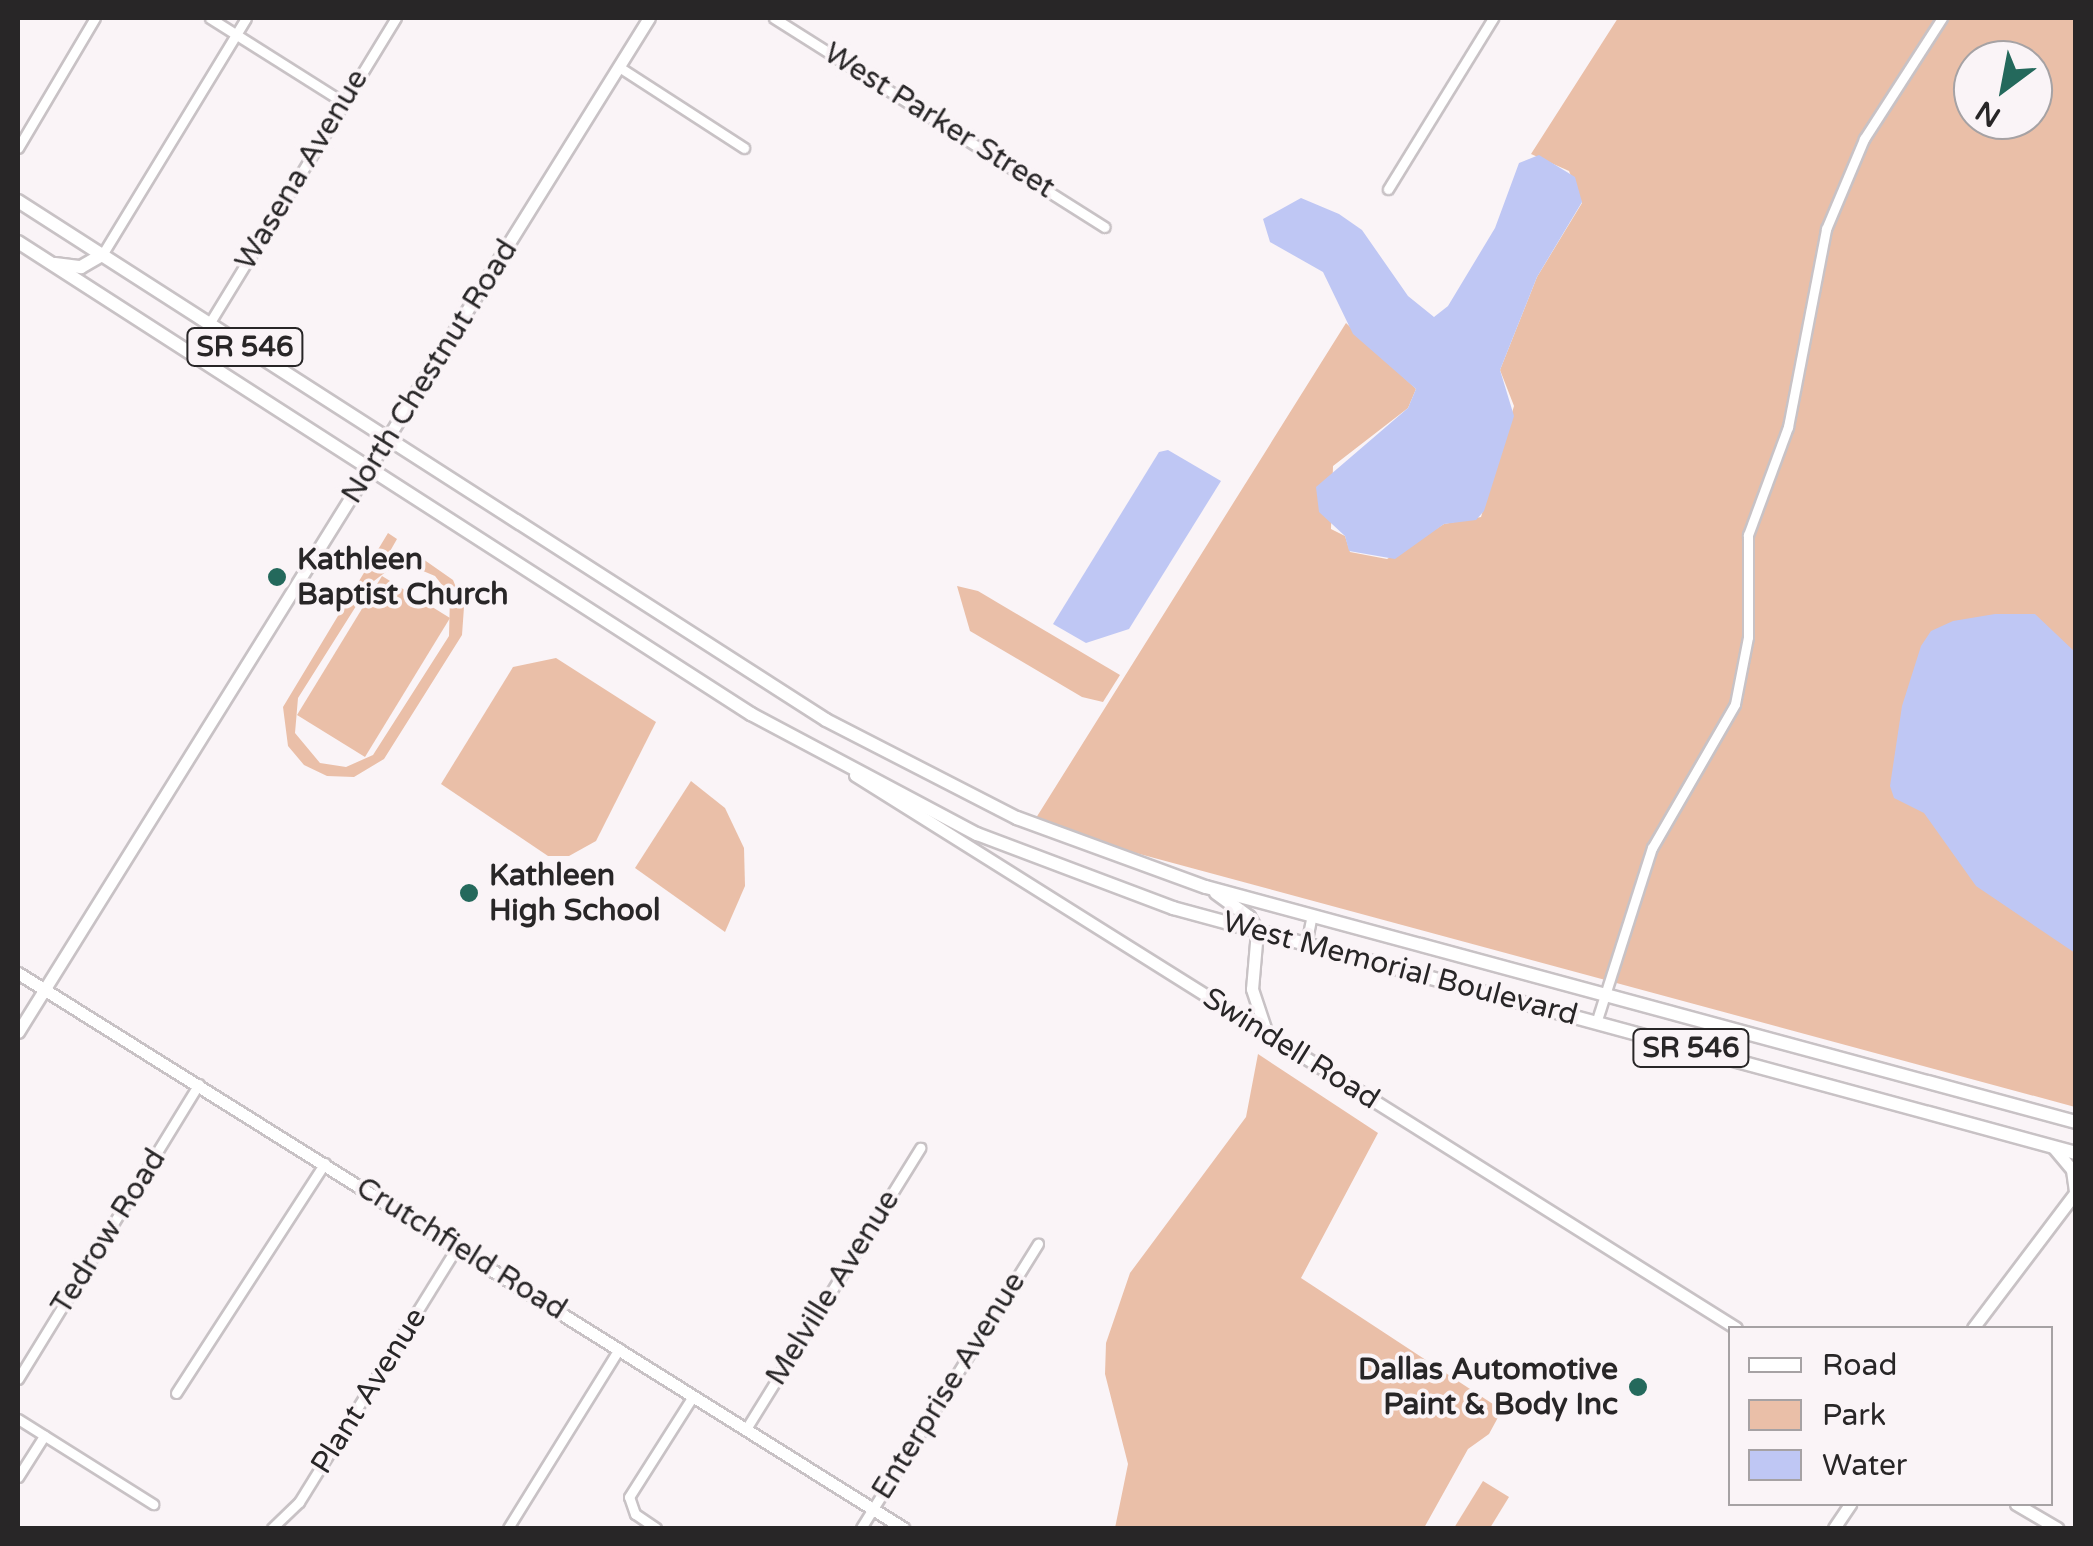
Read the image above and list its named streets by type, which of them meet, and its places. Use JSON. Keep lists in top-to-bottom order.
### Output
{
  "streets": {
    "main road": ["SR 546", "West Memorial Boulevard"],
    "street": [
      "West Parker Street",
      "Wasena Avenue",
      "North Chestnut Road",
      "Swindell Road",
      "Tedrow Road",
      "Crutchfield Road",
      "Melville Avenue",
      "Enterprise Avenue",
      "Plant Avenue"
    ]
  },
  "crossings": [
    ["Wasena Avenue", "SR 546"],
    ["SR 546", "North Chestnut Road"],
    ["SR 546", "West Memorial Boulevard"],
    ["North Chestnut Road", "West Memorial Boulevard"],
    ["North Chestnut Road", "Crutchfield Road"],
    ["West Memorial Boulevard", "Swindell Road"],
    ["Tedrow Road", "Crutchfield Road"],
    ["Crutchfield Road", "Melville Avenue"],
    ["Crutchfield Road", "Enterprise Avenue"],
    ["Crutchfield Road", "Plant Avenue"]
  ],
  "places": ["Kathleen Baptist Church", "Kathleen High School", "Dallas Automotive Paint & Body Inc"],
  "legend": ["Road", "Park", "Water"],
  "north": "bottom left"
}
